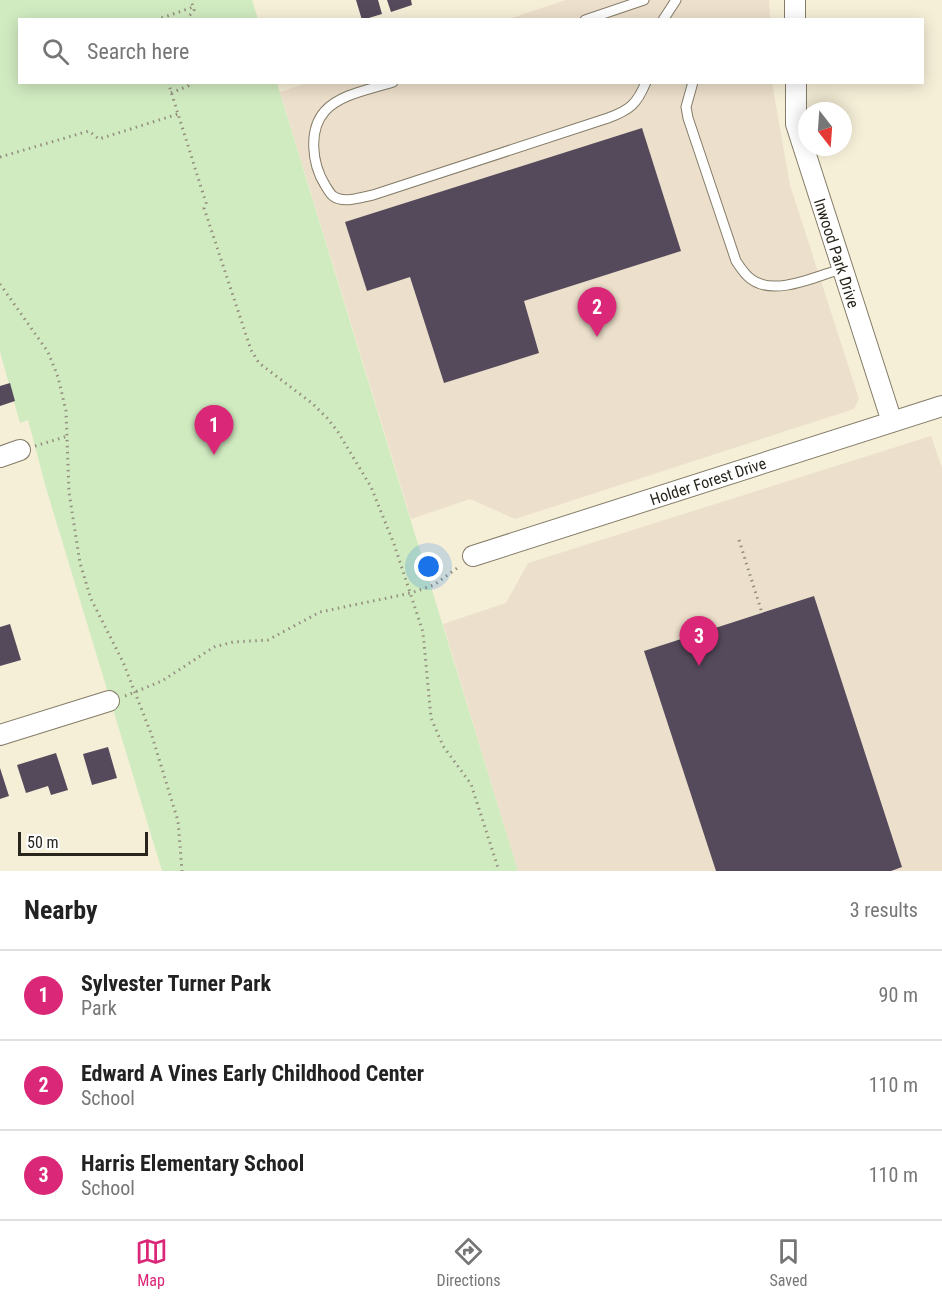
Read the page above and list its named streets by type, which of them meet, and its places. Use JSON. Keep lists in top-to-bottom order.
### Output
{
  "streets": {
    "street": ["Inwood Park Drive", "Holder Forest Drive"]
  },
  "crossings": [
    ["Inwood Park Drive", "Holder Forest Drive"]
  ],
  "scale_bar": "50 m",
  "north": "bottom",
  "page": {
    "search": "Search here",
    "pins": ["2", "1", "3"],
    "scale": "50 m",
    "heading": ["Nearby", "3 results"],
    "list": [
      {
        "mark": "1",
        "name": "Sylvester Turner Park",
        "note": "Park",
        "value": "90 m"
      },
      {
        "mark": "2",
        "name": "Edward A Vines Early Childhood Center",
        "note": "School",
        "value": "110 m"
      },
      {
        "mark": "3",
        "name": "Harris Elementary School",
        "note": "School",
        "value": "110 m"
      }
    ],
    "nav": ["Map", "Directions", "Saved"]
  }
}
